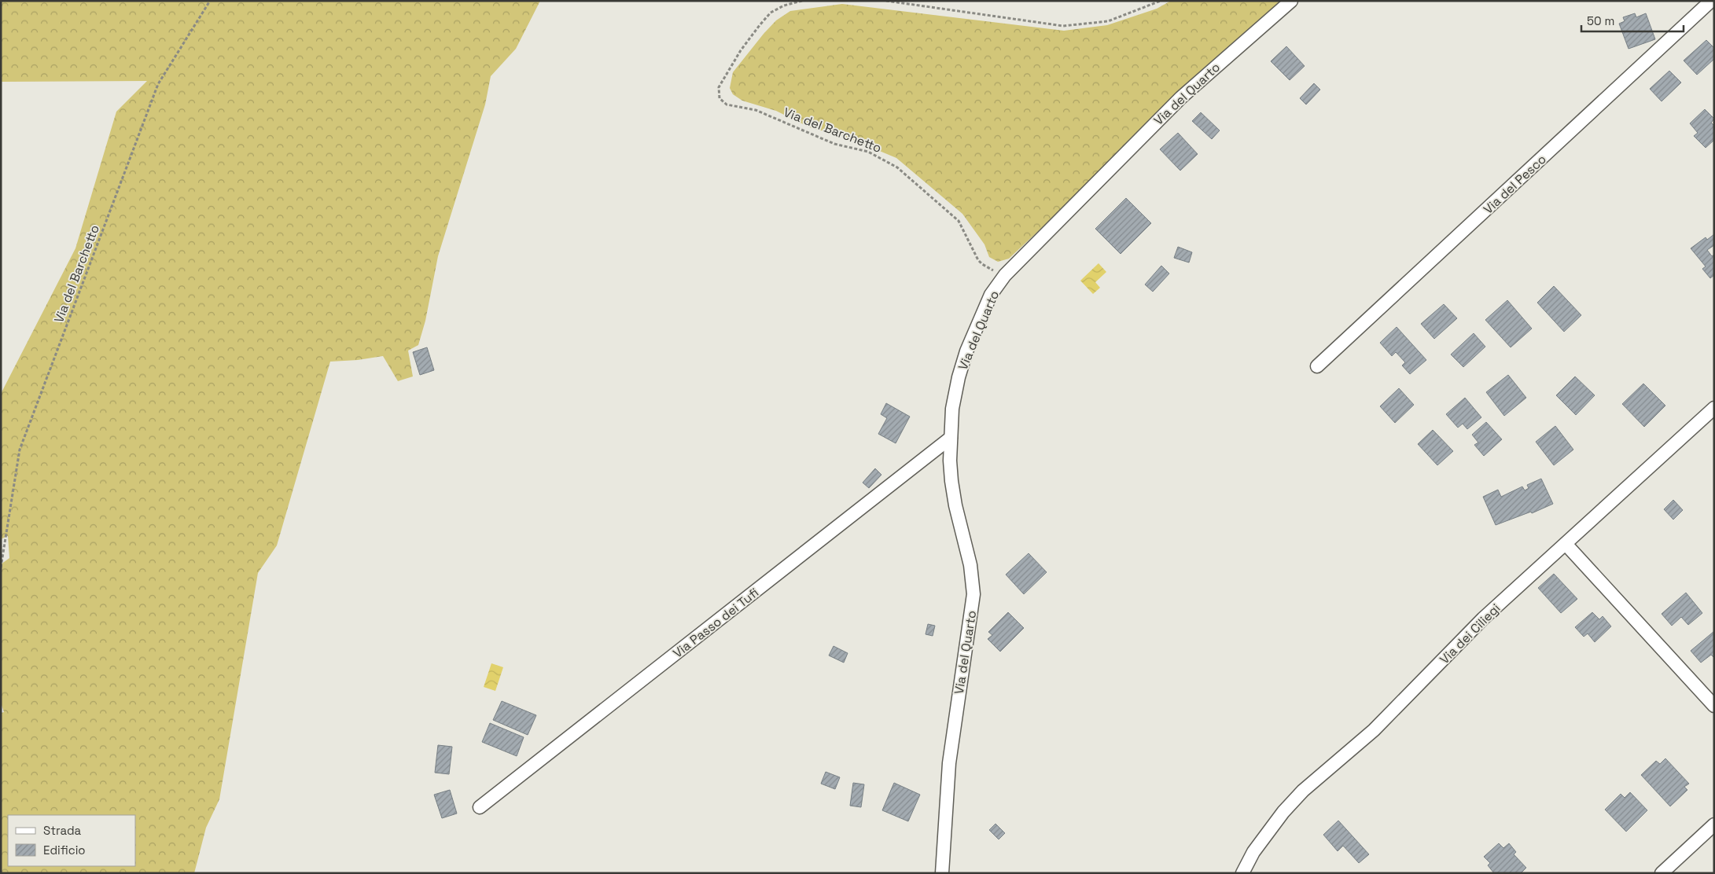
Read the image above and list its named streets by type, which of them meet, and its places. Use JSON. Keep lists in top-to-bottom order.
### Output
{
  "streets": {
    "street": [
      "Via del Quarto",
      "Via del Pesco",
      "Via Passo dei Tufi",
      "Via dei Ciliegi"
    ],
    "path": ["Via del Barchetto"]
  },
  "crossings": [
    ["Via del Quarto", "Via del Barchetto"],
    ["Via del Quarto", "Via Passo dei Tufi"]
  ],
  "legend": ["Strada", "Edificio"],
  "scale_bar": "50 m"
}
